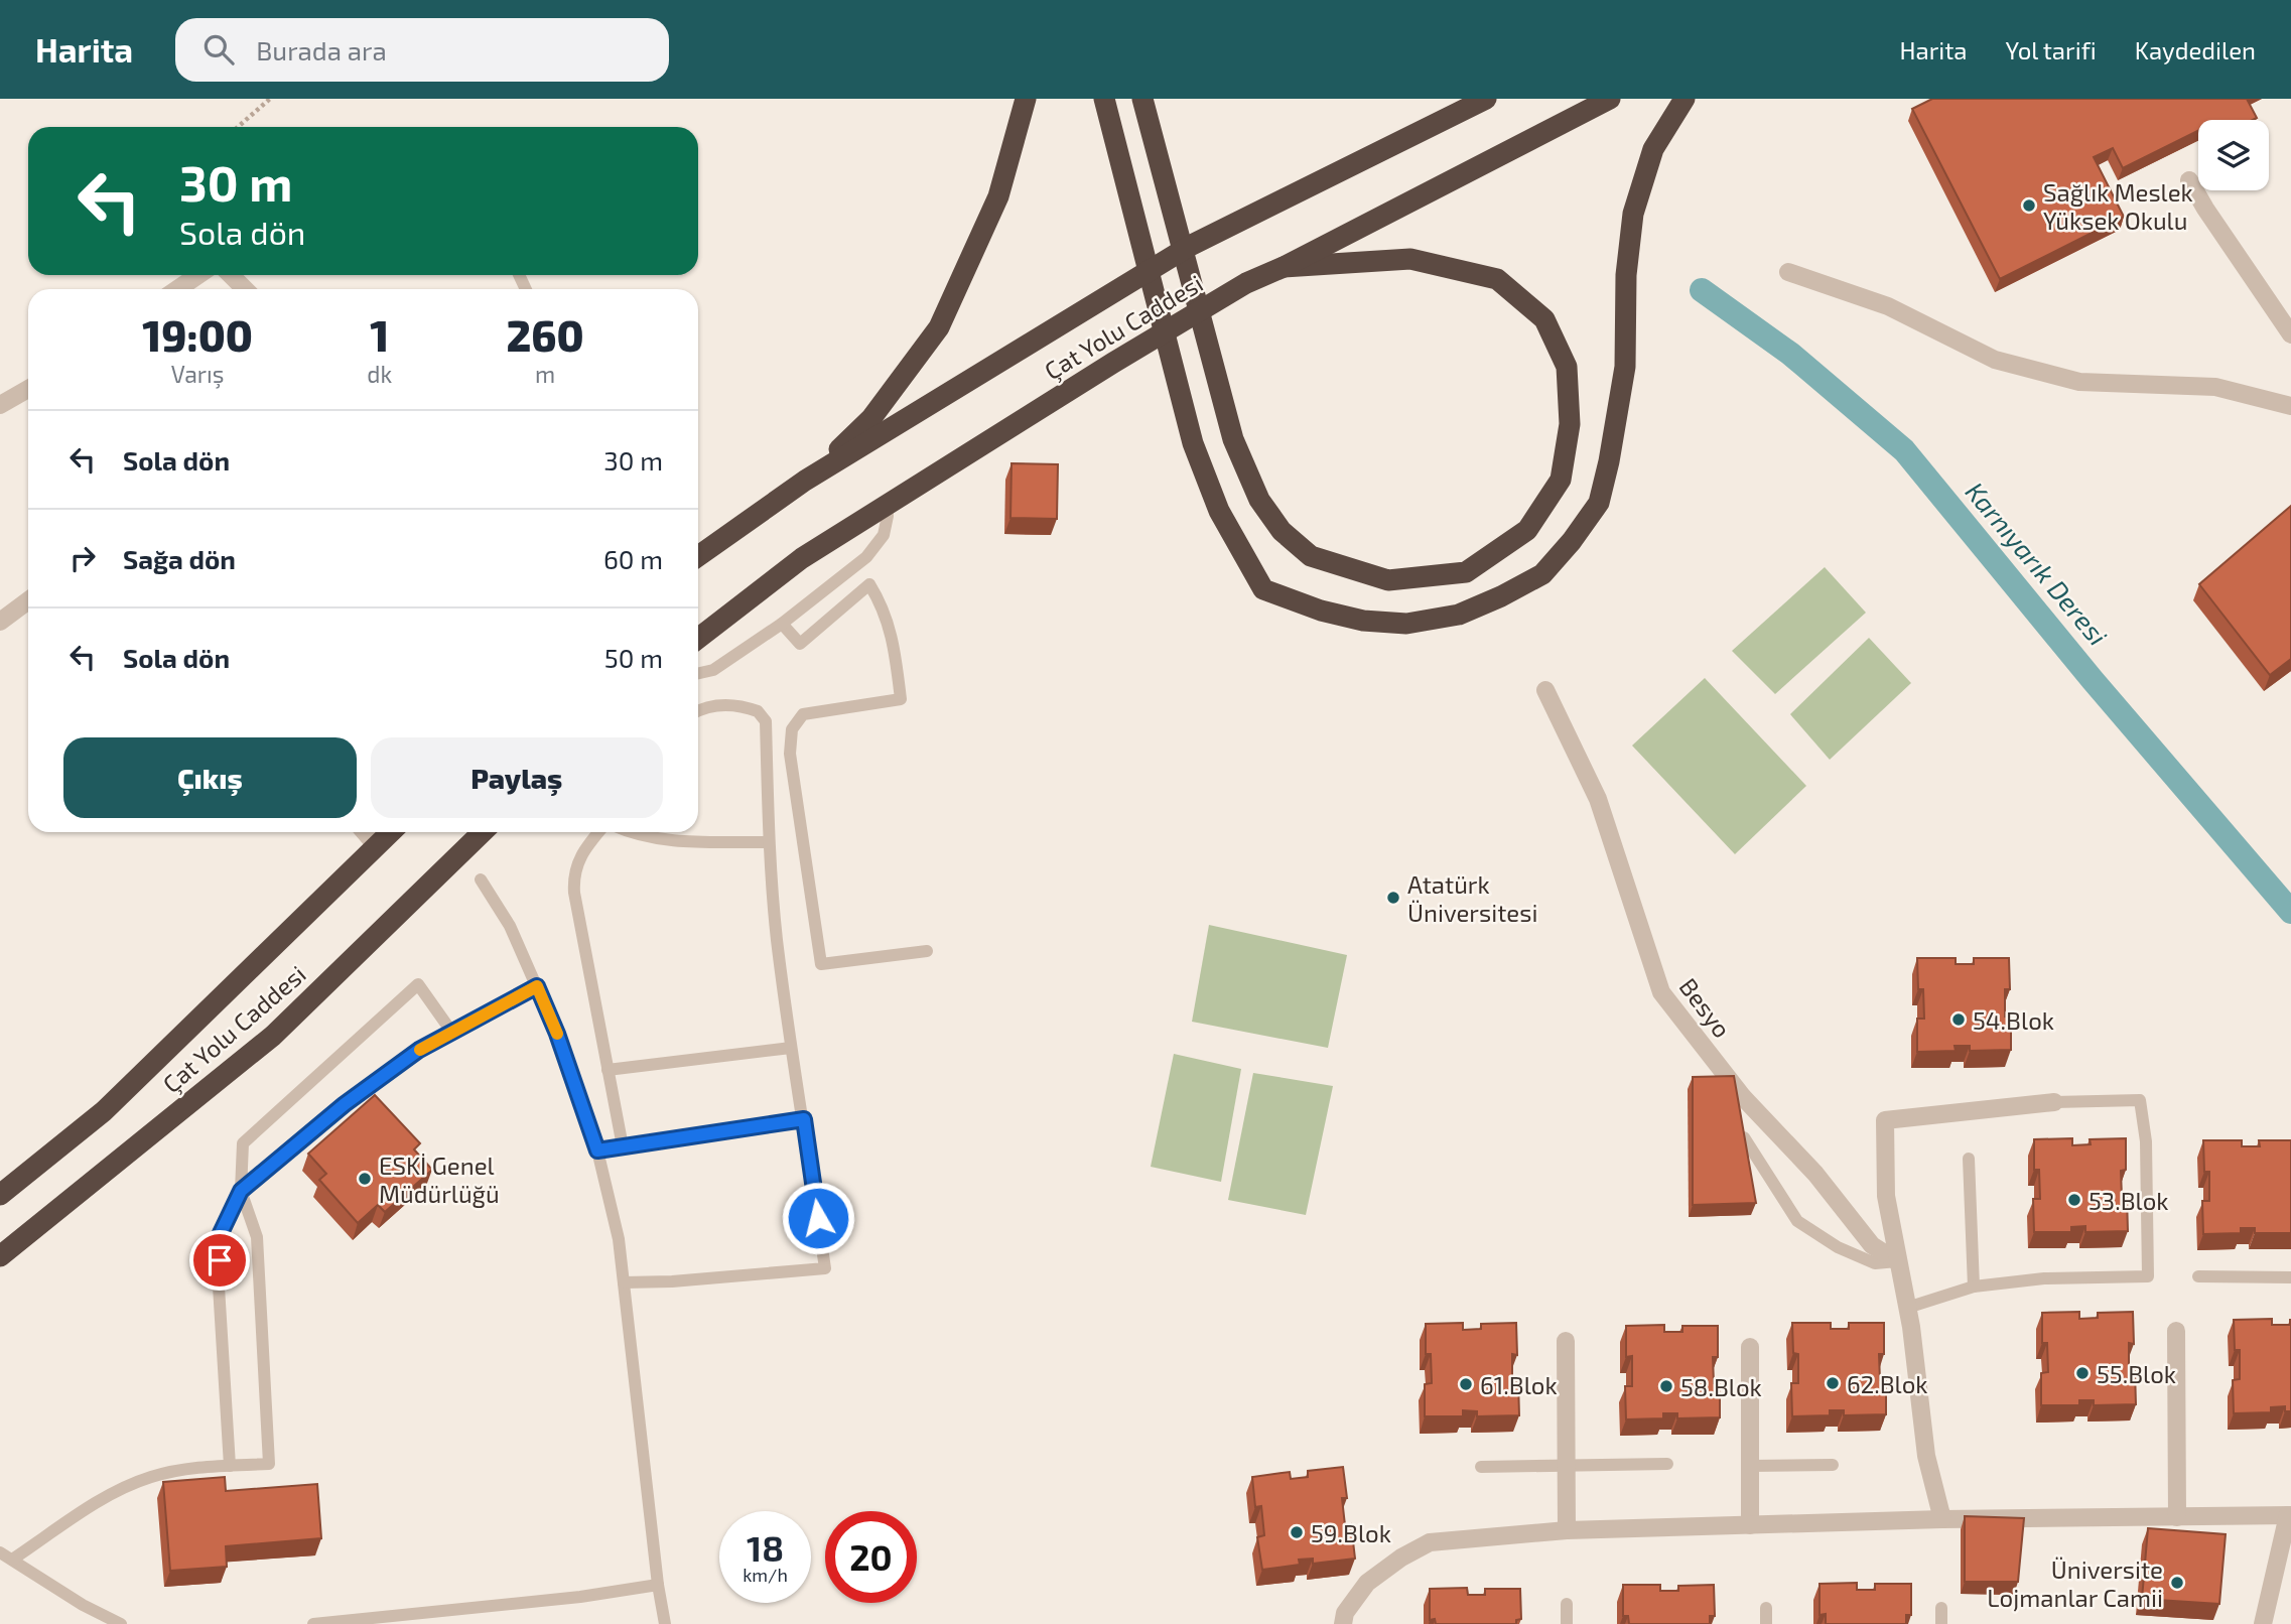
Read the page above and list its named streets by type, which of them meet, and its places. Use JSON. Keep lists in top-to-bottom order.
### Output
{
  "streets": {
    "highway": ["Çat Yolu Caddesi"],
    "street": ["Besyo"]
  },
  "water": ["Karnıyarık Deresi"],
  "places": [
    "Sağlık Meslek Yüksek Okulu",
    "Atatürk Üniversitesi",
    "54.Blok",
    "ESKİ Genel Müdürlüğü",
    "53.Blok",
    "55.Blok",
    "62.Blok",
    "61.Blok",
    "58.Blok",
    "59.Blok",
    "Üniversite Lojmanlar Camii"
  ],
  "page": {
    "header": "Harita",
    "search": "Burada ara",
    "nav": ["Harita", "Yol tarifi", "Kaydedilen"],
    "turn": ["30 m", "Sola dön"],
    "eta": [
      "19:00",
      "Varış",
      "1",
      "dk",
      "260",
      "m"
    ],
    "list": [
      {
        "name": "Sola dön",
        "value": "30 m"
      },
      {
        "name": "Sağa dön",
        "value": "60 m"
      },
      {
        "name": "Sola dön",
        "value": "50 m"
      }
    ],
    "buttons": ["Çıkış", "Paylaş"],
    "speed": "18 km/h",
    "limit": "20"
  }
}
